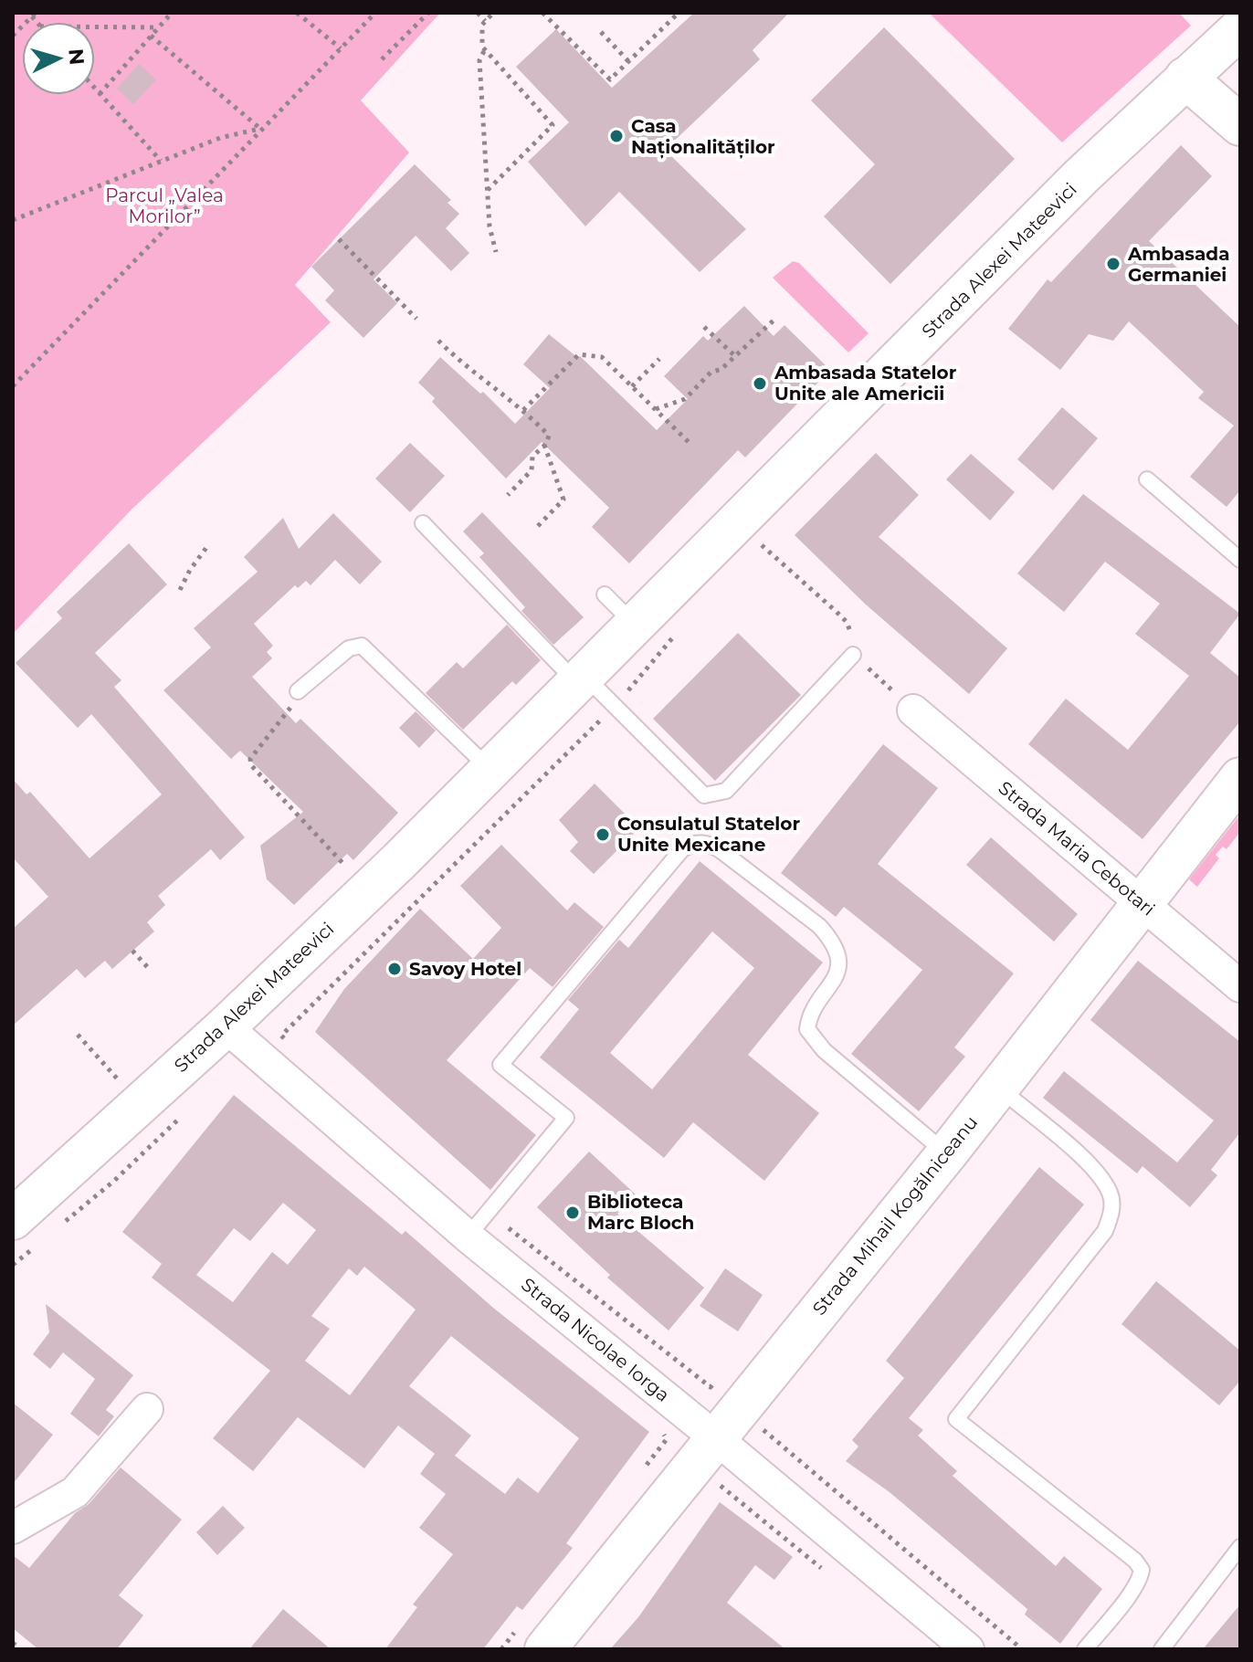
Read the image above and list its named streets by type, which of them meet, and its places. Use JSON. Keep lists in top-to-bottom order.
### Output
{
  "streets": {
    "main road": ["Strada Alexei Mateevici", "Strada Mihail Kogălniceanu"],
    "street": ["Strada Maria Cebotari", "Strada Nicolae Iorga"]
  },
  "crossings": [
    ["Strada Alexei Mateevici", "Strada Nicolae Iorga"],
    ["Strada Maria Cebotari", "Strada Mihail Kogălniceanu"],
    ["Strada Mihail Kogălniceanu", "Strada Nicolae Iorga"]
  ],
  "parks": ["Parcul „Valea Morilor”"],
  "places": [
    "Casa Naționalităților",
    "Ambasada Germaniei",
    "Ambasada Statelor Unite ale Americii",
    "Consulatul Statelor Unite Mexicane",
    "Savoy Hotel",
    "Biblioteca Marc Bloch"
  ],
  "north": "right"
}
